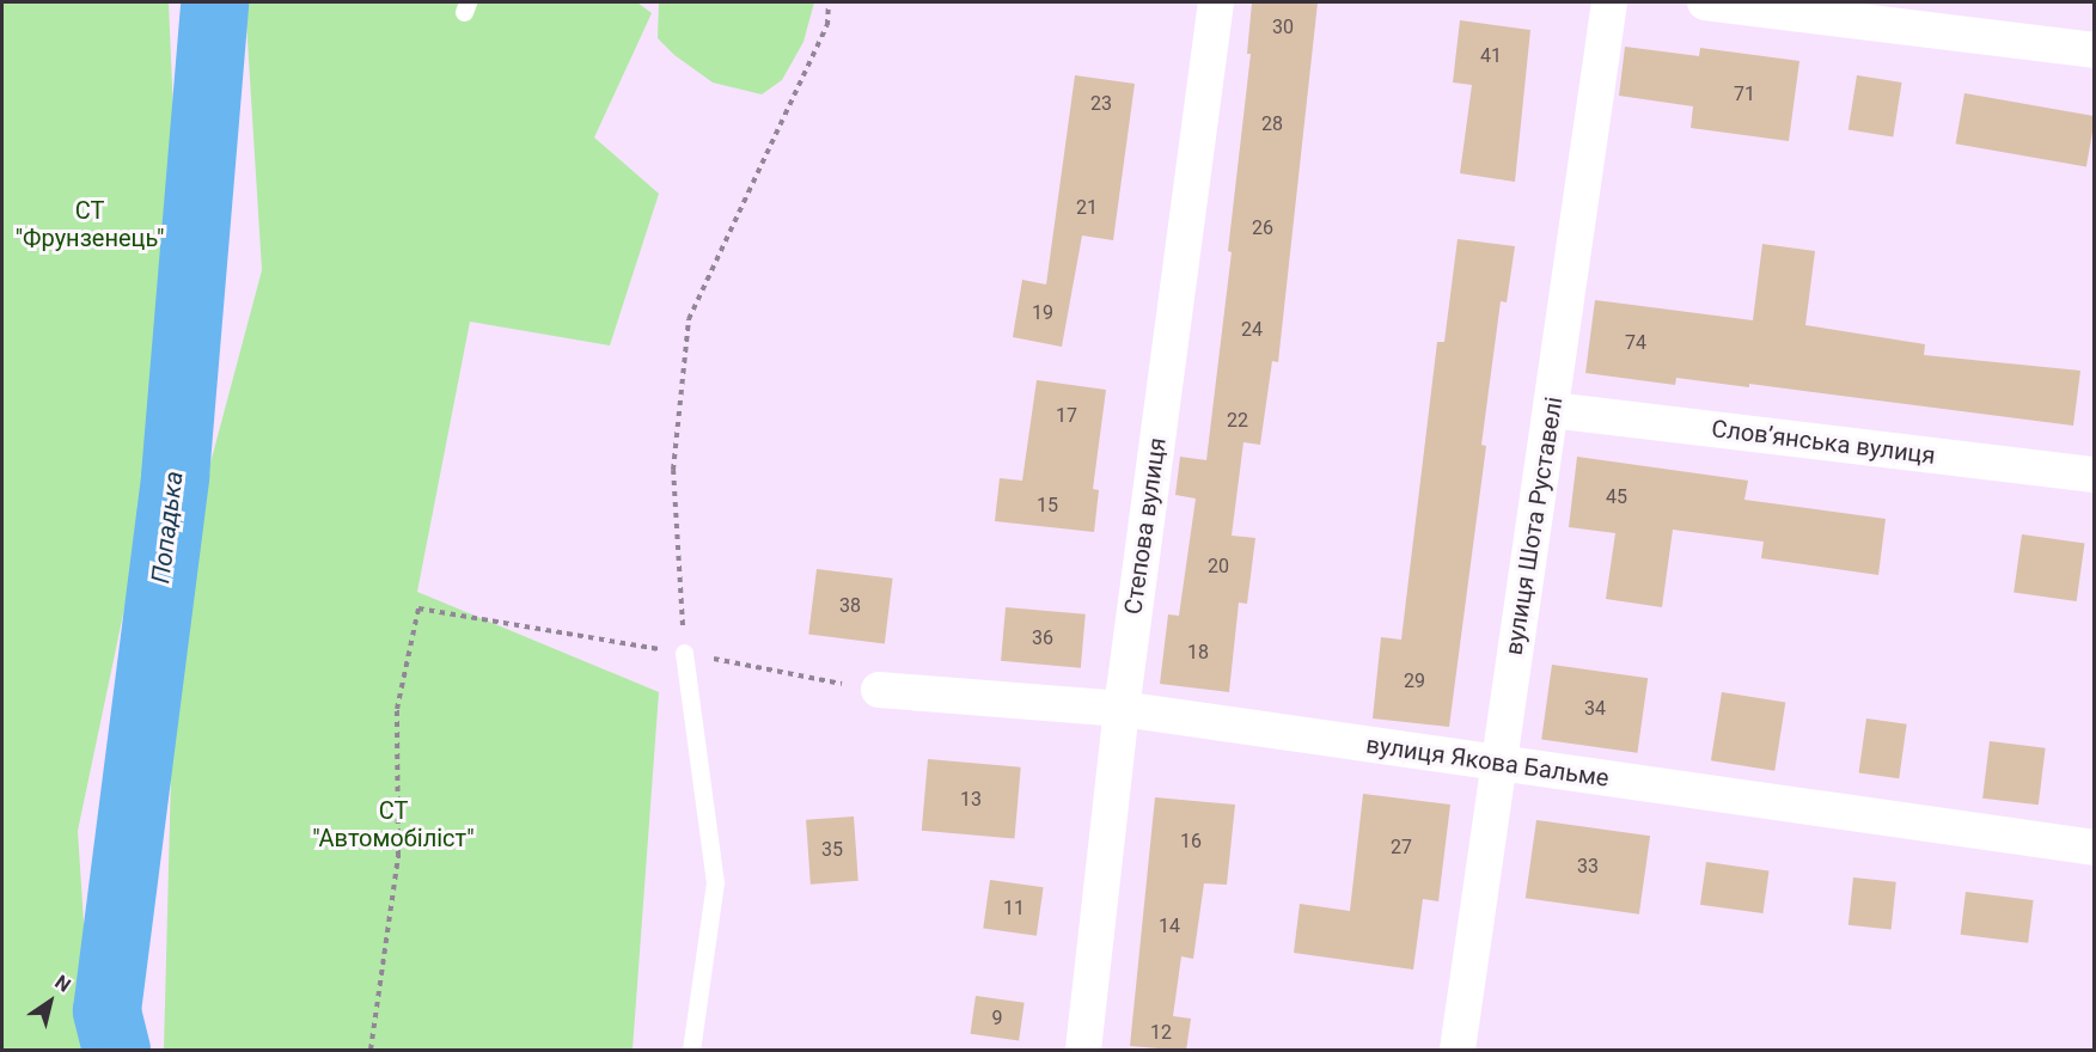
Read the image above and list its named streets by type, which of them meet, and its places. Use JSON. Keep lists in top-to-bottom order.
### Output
{
  "streets": {
    "street": [
      "Словʼянська вулиця",
      "Степова вулиця",
      "вулиця Шота Руставелі",
      "вулиця Якова Бальме"
    ]
  },
  "crossings": [
    ["Словʼянська вулиця", "вулиця Шота Руставелі"],
    ["Степова вулиця", "вулиця Якова Бальме"],
    ["вулиця Шота Руставелі", "вулиця Якова Бальме"]
  ],
  "water": ["Попадька"],
  "parks": ["СТ \"Фрунзенець\"", "СТ \"Автомобіліст\""],
  "house_numbers": [
    "30",
    "41",
    "71",
    "23",
    "28",
    "21",
    "26",
    "19",
    "24",
    "74",
    "17",
    "22",
    "45",
    "15",
    "20",
    "38",
    "36",
    "18",
    "29",
    "34",
    "13",
    "16",
    "27",
    "35",
    "33",
    "11",
    "14",
    "9",
    "12"
  ],
  "north": "top right"
}
